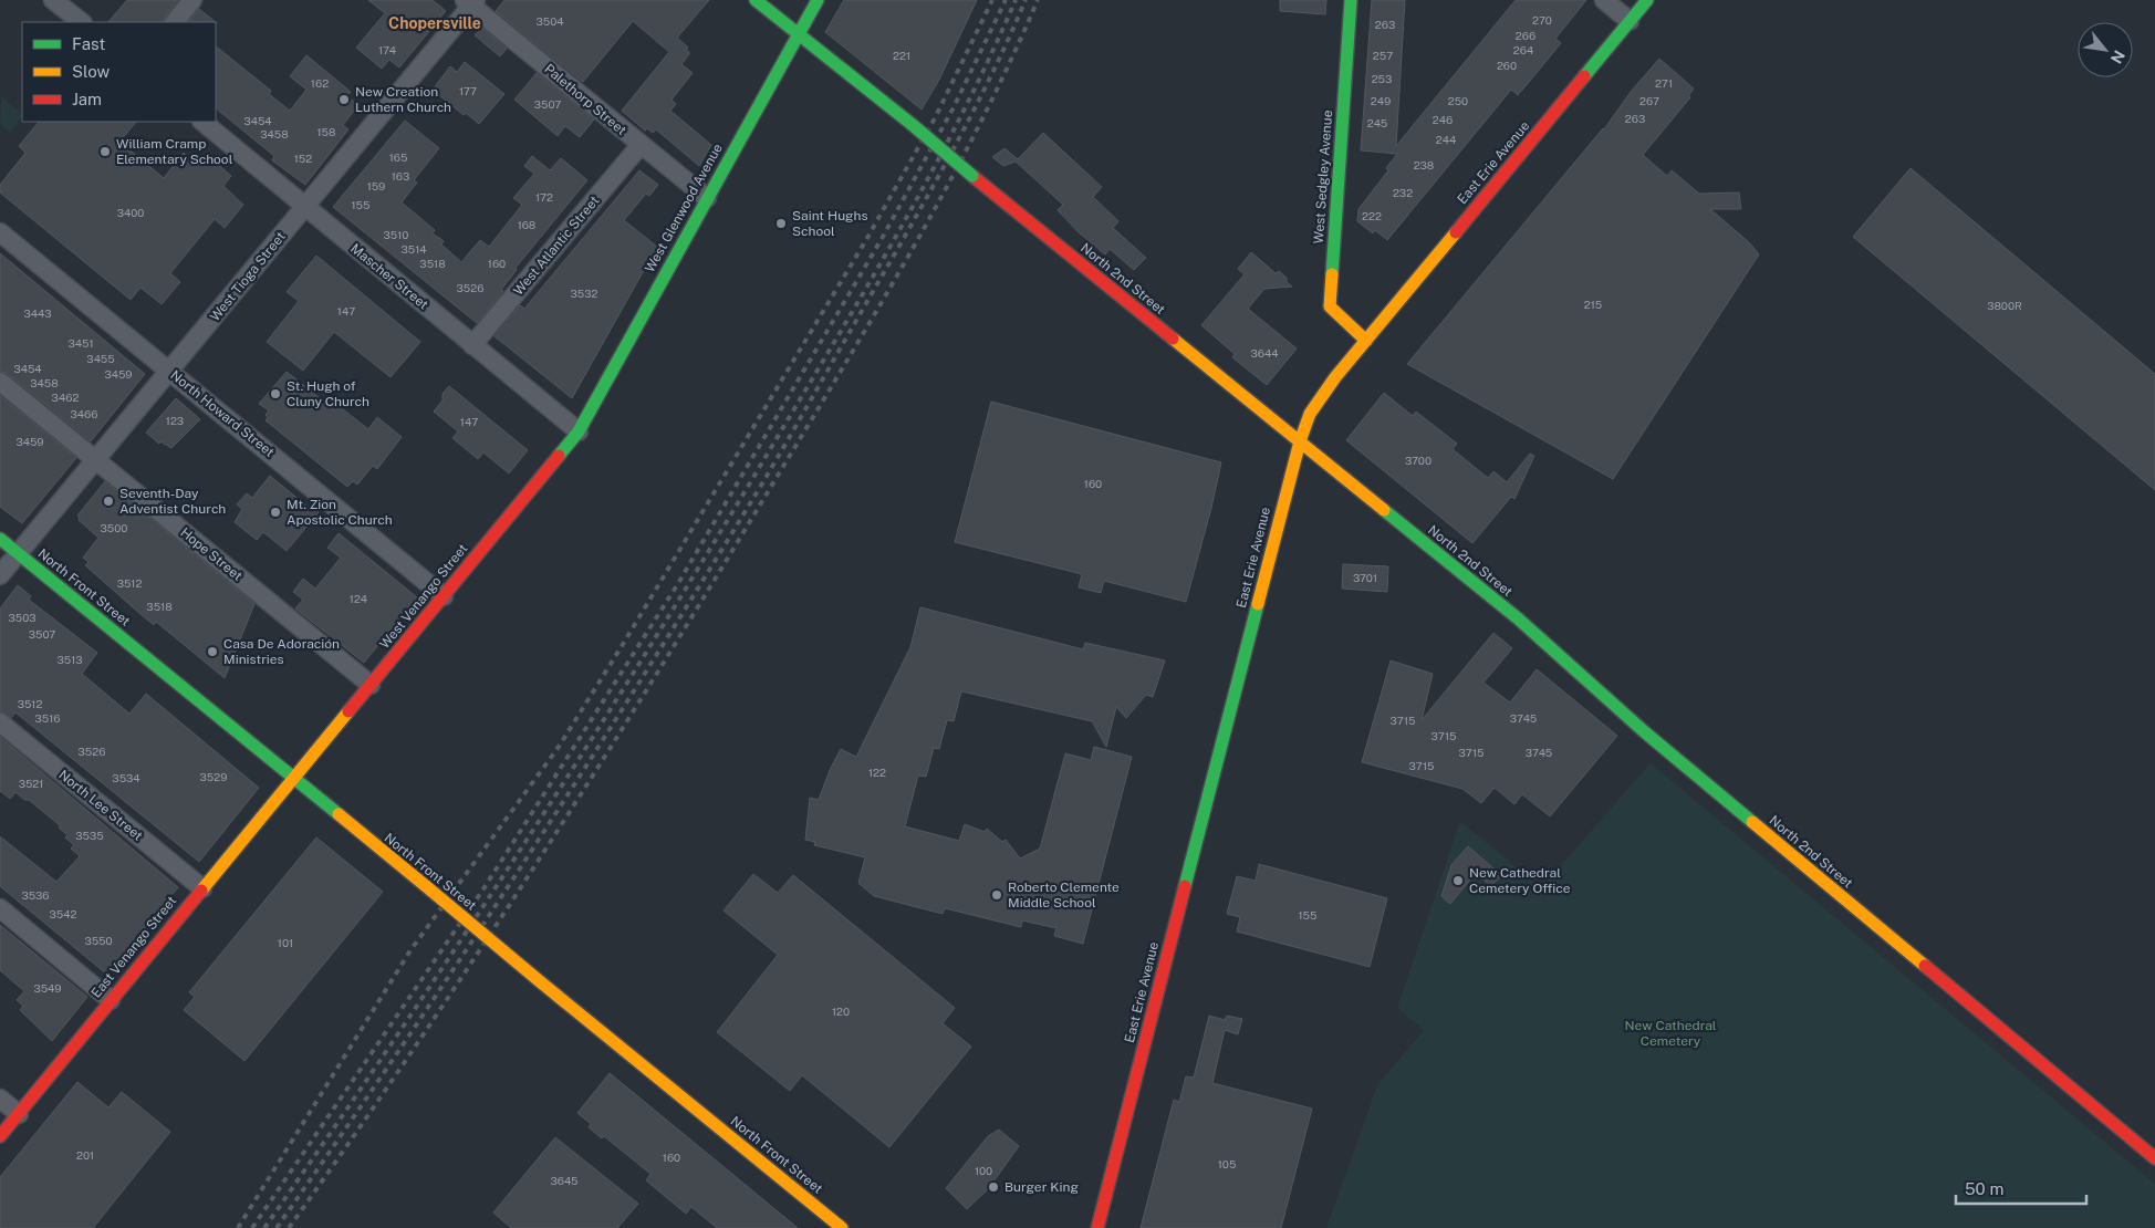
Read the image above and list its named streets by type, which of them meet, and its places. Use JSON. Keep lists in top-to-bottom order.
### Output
{
  "streets": {
    "street": [
      "Palethorp Street",
      "East Erie Avenue",
      "West Sedgley Avenue",
      "West Glenwood Avenue",
      "West Atlantic Street",
      "West Tioga Street",
      "Mascher Street",
      "North 2nd Street",
      "North Howard Street",
      "Hope Street",
      "North Front Street",
      "West Venango Street",
      "North Lee Street",
      "East Venango Street"
    ]
  },
  "crossings": [
    ["Palethorp Street", "West Glenwood Avenue"],
    ["Palethorp Street", "West Atlantic Street"],
    ["Palethorp Street", "West Tioga Street"],
    ["East Erie Avenue", "West Sedgley Avenue"],
    ["East Erie Avenue", "North 2nd Street"],
    ["West Glenwood Avenue", "Mascher Street"],
    ["West Glenwood Avenue", "North 2nd Street"],
    ["West Glenwood Avenue", "West Venango Street"],
    ["West Atlantic Street", "Mascher Street"],
    ["West Tioga Street", "Mascher Street"],
    ["West Tioga Street", "North Howard Street"],
    ["West Tioga Street", "Hope Street"],
    ["West Tioga Street", "North Front Street"],
    ["Mascher Street", "West Venango Street"],
    ["North Howard Street", "West Venango Street"],
    ["Hope Street", "West Venango Street"],
    ["North Front Street", "West Venango Street"],
    ["North Front Street", "East Venango Street"],
    ["West Venango Street", "East Venango Street"],
    ["North Lee Street", "East Venango Street"]
  ],
  "districts": ["Chopersville"],
  "parks": ["New Cathedral Cemetery"],
  "places": [
    "New Creation Luthern Church",
    "William Cramp Elementary School",
    "Saint Hughs School",
    "St. Hugh of Cluny Church",
    "Seventh-Day Adventist Church",
    "Mt. Zion Apostolic Church",
    "Casa De Adoración Ministries",
    "New Cathedral Cemetery Office",
    "Roberto Clemente Middle School",
    "Burger King"
  ],
  "house_numbers": [
    "270",
    "3504",
    "263",
    "266",
    "174",
    "264",
    "221",
    "257",
    "260",
    "253",
    "162",
    "271",
    "177",
    "249",
    "250",
    "267",
    "3507",
    "263",
    "246",
    "3454",
    "245",
    "158",
    "3458",
    "244",
    "165",
    "152",
    "238",
    "163",
    "159",
    "232",
    "172",
    "155",
    "3400",
    "222",
    "168",
    "3510",
    "3514",
    "3518",
    "160",
    "3526",
    "3532",
    "215",
    "3800R",
    "147",
    "3443",
    "3451",
    "3644",
    "3455",
    "3454",
    "3459",
    "3458",
    "3462",
    "3466",
    "123",
    "147",
    "3459",
    "3700",
    "160",
    "3500",
    "3701",
    "3512",
    "124",
    "3518",
    "3503",
    "3507",
    "3513",
    "3512",
    "3516",
    "3745",
    "3715",
    "3715",
    "3526",
    "3715",
    "3745",
    "3715",
    "122",
    "3529",
    "3534",
    "3521",
    "3535",
    "3536",
    "3542",
    "155",
    "3550",
    "101",
    "3549",
    "120",
    "201",
    "160",
    "105",
    "100",
    "3645"
  ],
  "legend": ["Fast", "Slow", "Jam"],
  "scale_bar": "50 m",
  "north": "bottom right"
}
